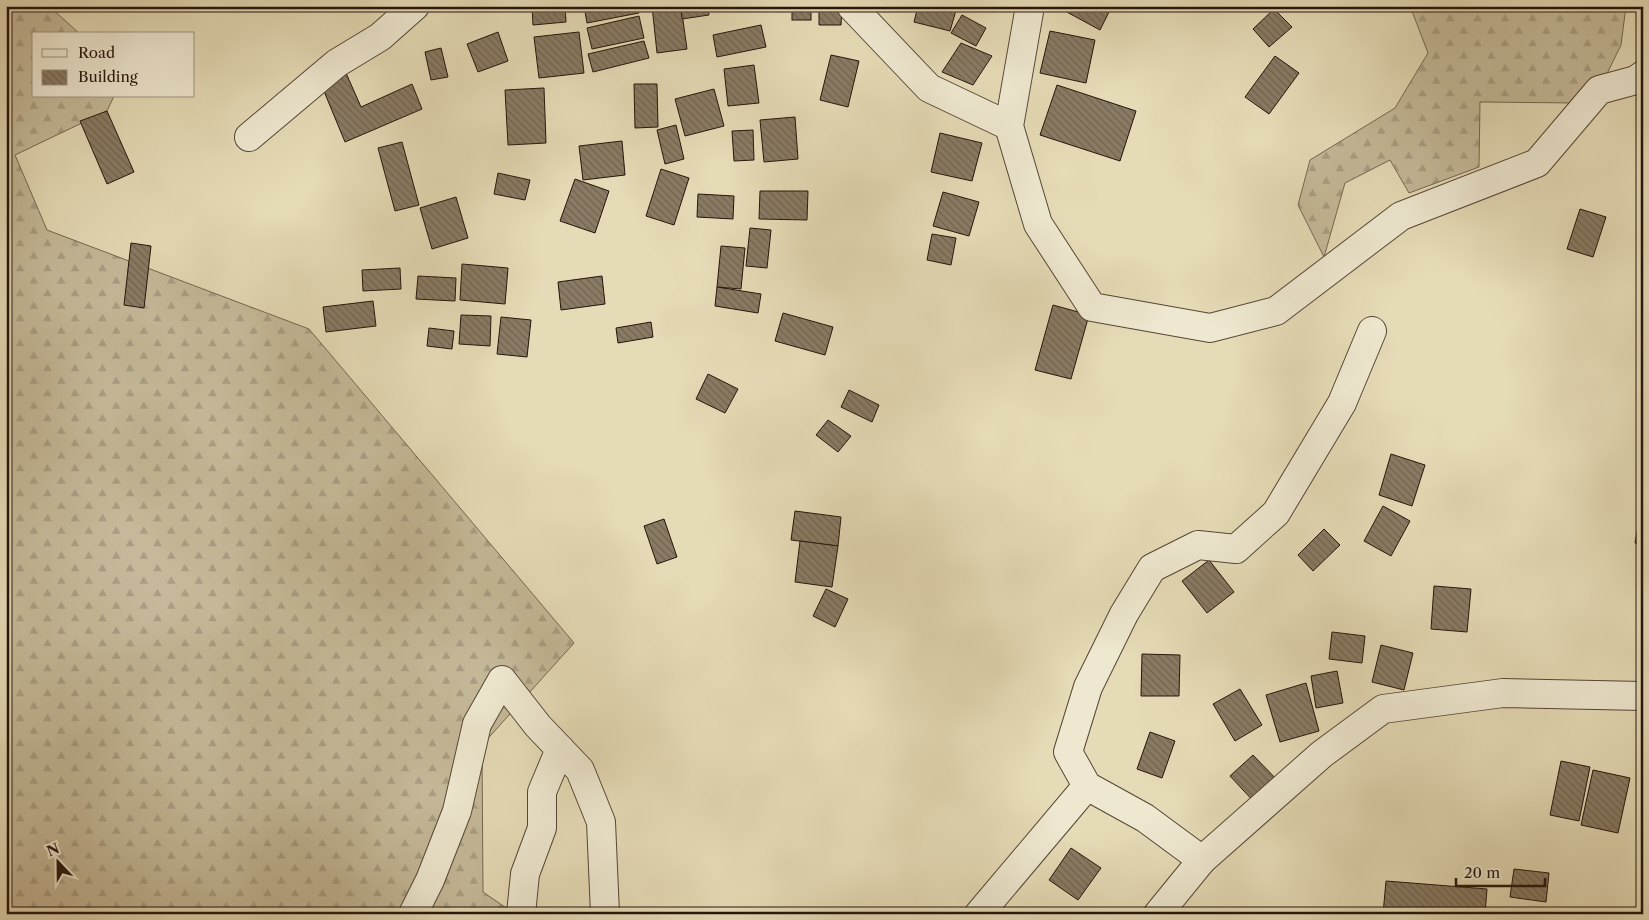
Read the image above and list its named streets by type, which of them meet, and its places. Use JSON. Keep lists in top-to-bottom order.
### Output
{
  "legend": ["Road", "Building"],
  "scale_bar": "20 m",
  "north": "top"
}
